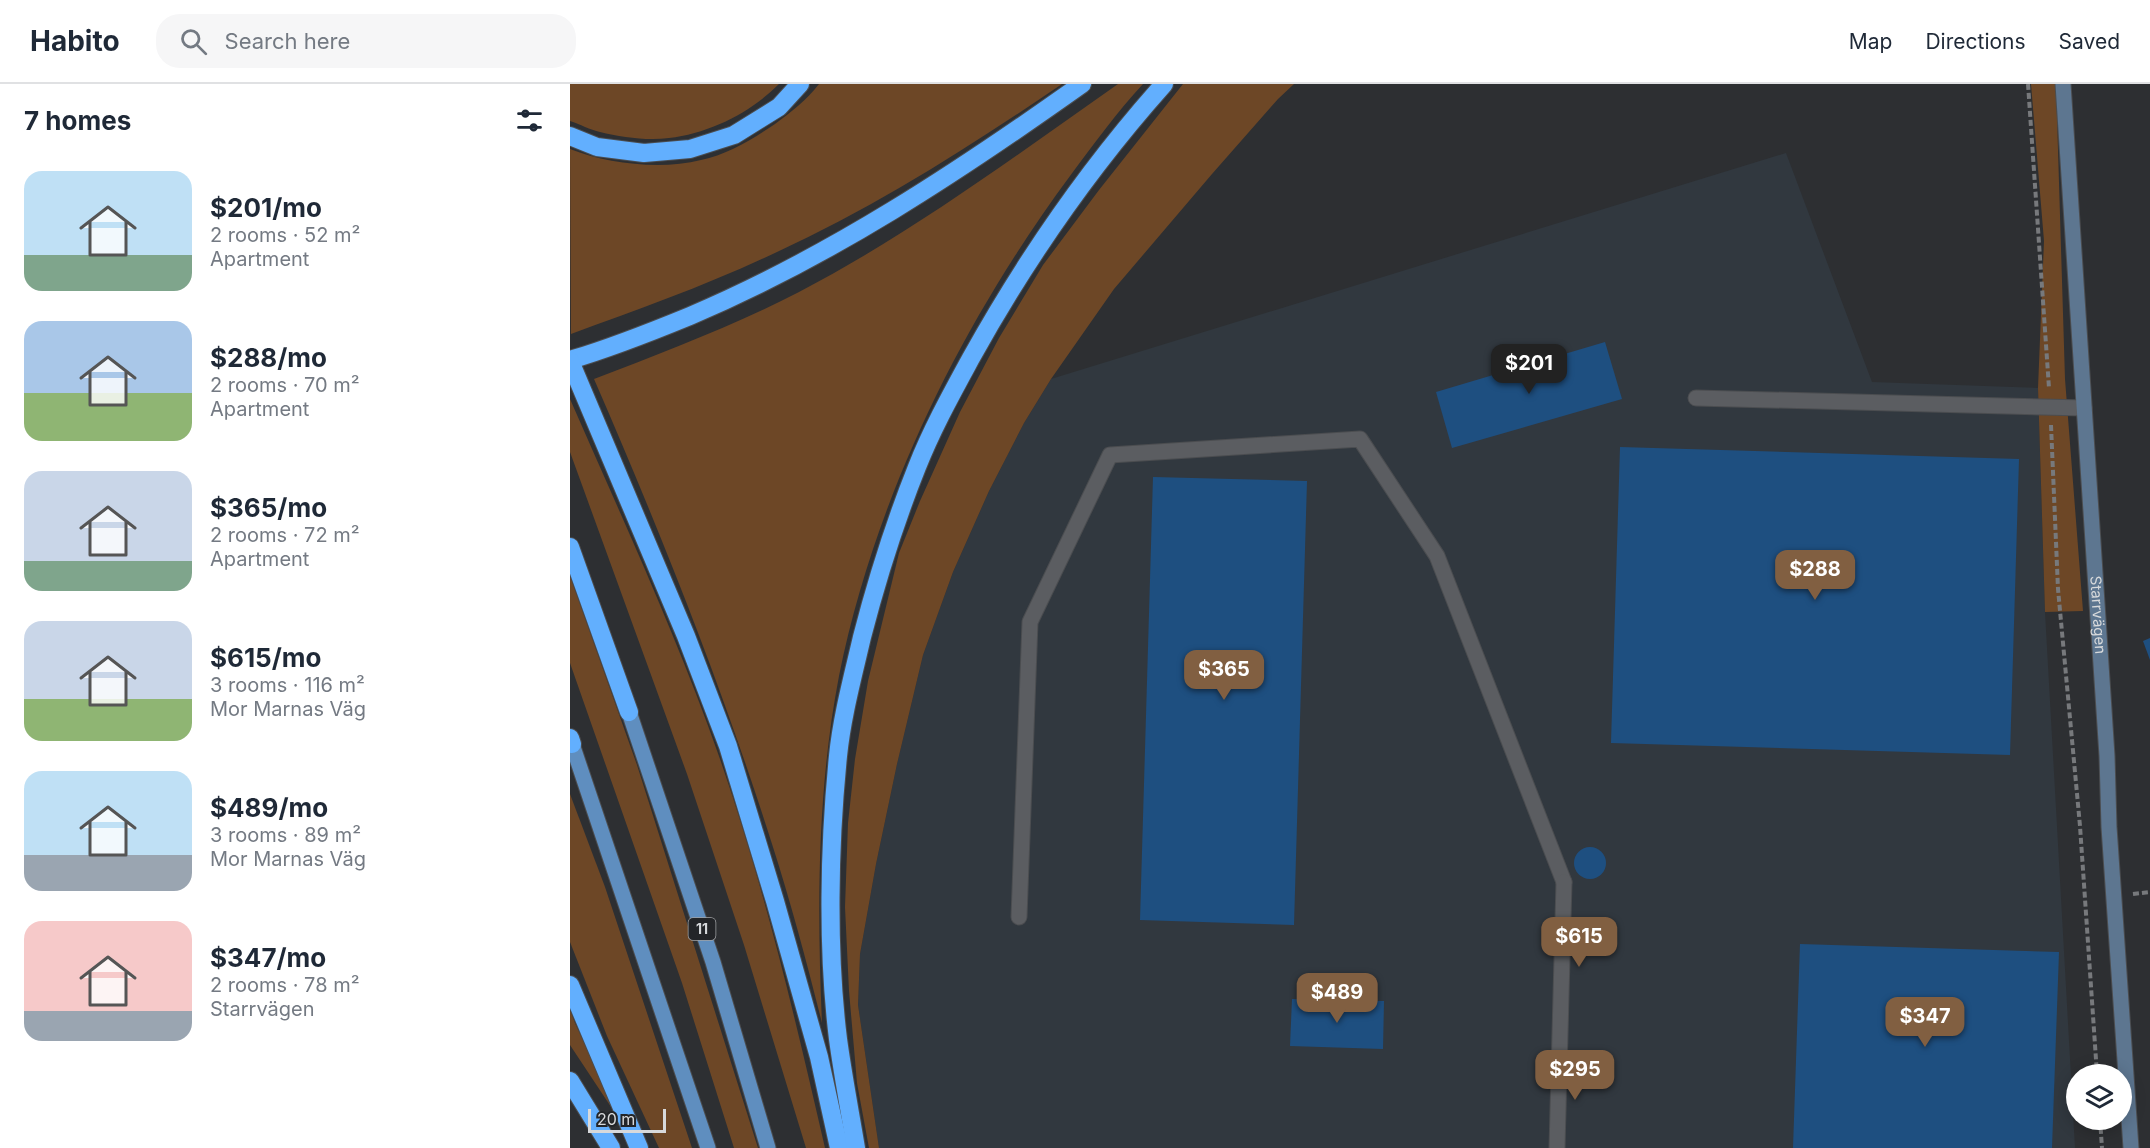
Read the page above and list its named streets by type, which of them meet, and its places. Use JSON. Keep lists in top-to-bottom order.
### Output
{
  "streets": {
    "highway": ["11"],
    "street": ["Starrvägen"]
  },
  "scale_bar": "20 m",
  "page": {
    "header": "Habito",
    "search": "Search here",
    "nav": ["Map", "Directions", "Saved"],
    "heading": "7 homes",
    "list": [
      {
        "name": "$201/mo",
        "note": "2 rooms · 52 m² · Apartment"
      },
      {
        "name": "$288/mo",
        "note": "2 rooms · 70 m² · Apartment"
      },
      {
        "name": "$365/mo",
        "note": "2 rooms · 72 m² · Apartment"
      },
      {
        "name": "$615/mo",
        "note": "3 rooms · 116 m² · Mor Marnas Väg"
      },
      {
        "name": "$489/mo",
        "note": "3 rooms · 89 m² · Mor Marnas Väg"
      },
      {
        "name": "$347/mo",
        "note": "2 rooms · 78 m² · Starrvägen"
      }
    ],
    "price": [
      "$201",
      "$288",
      "$365",
      "$615",
      "$489",
      "$347",
      "$295"
    ],
    "scale": "20 m"
  }
}
